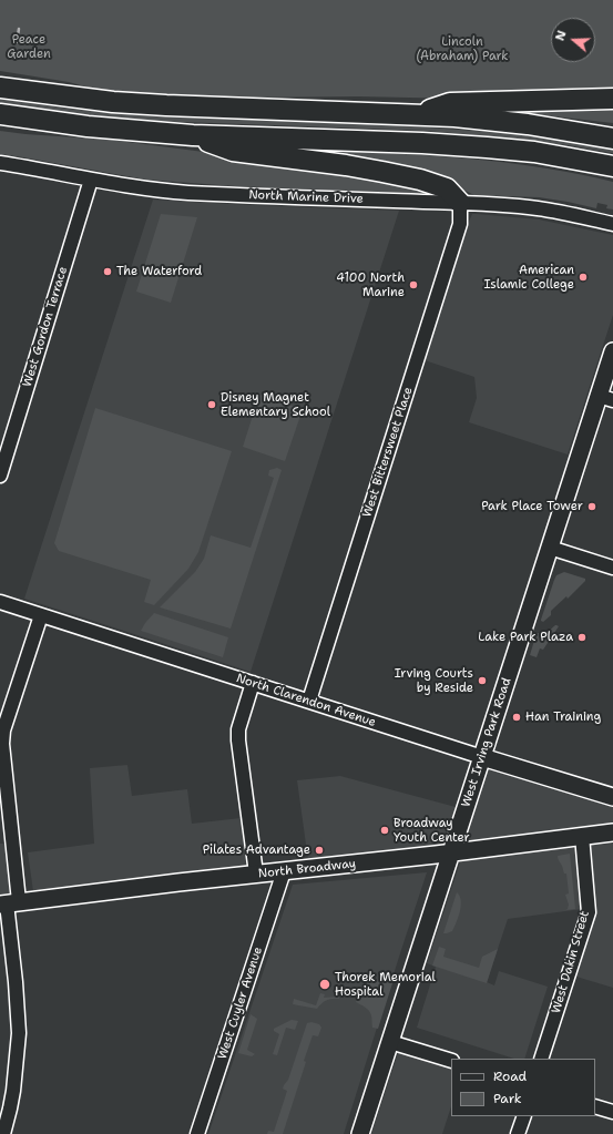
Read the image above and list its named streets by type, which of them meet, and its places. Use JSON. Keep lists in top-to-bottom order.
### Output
{
  "streets": {
    "main road": ["North Clarendon Avenue", "West Irving Park Road", "North Broadway"],
    "street": [
      "North Marine Drive",
      "West Gordon Terrace",
      "West Bittersweet Place",
      "West Dakin Street",
      "West Cuyler Avenue"
    ]
  },
  "crossings": [
    ["North Marine Drive", "West Gordon Terrace"],
    ["North Marine Drive", "West Bittersweet Place"],
    ["West Bittersweet Place", "North Clarendon Avenue"],
    ["North Clarendon Avenue", "West Irving Park Road"],
    ["West Irving Park Road", "North Broadway"],
    ["North Broadway", "West Dakin Street"],
    ["North Broadway", "West Cuyler Avenue"]
  ],
  "parks": ["Peace Garden", "Lincoln (Abraham) Park"],
  "places": [
    "The Waterford",
    "American Islamic College",
    "4100 North Marine",
    "Disney Magnet Elementary School",
    "Park Place Tower",
    "Lake Park Plaza",
    "Irving Courts by Reside",
    "Han Training",
    "Broadway Youth Center",
    "Pilates Advantage",
    "Thorek Memorial Hospital"
  ],
  "legend": ["Road", "Park"],
  "north": "left"
}
